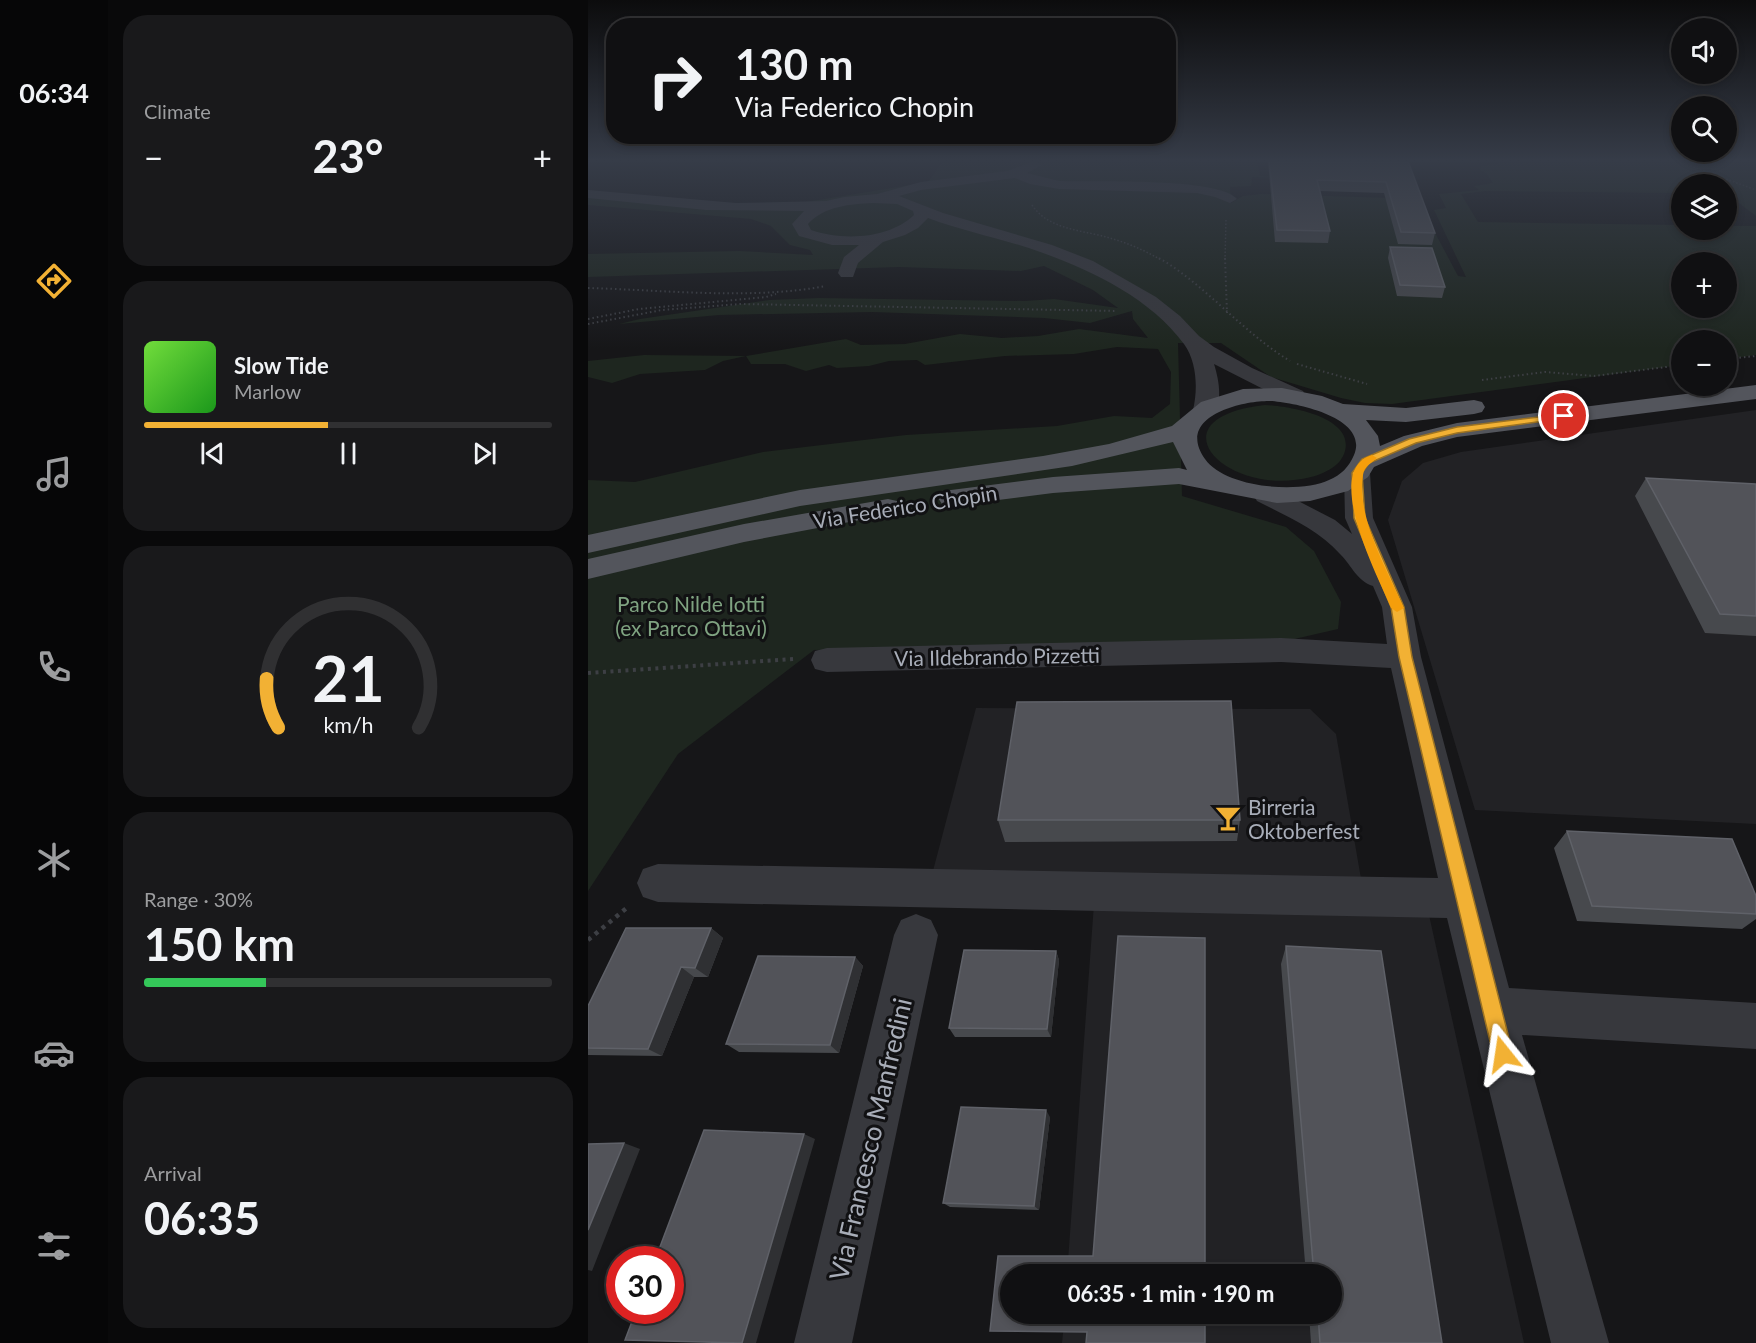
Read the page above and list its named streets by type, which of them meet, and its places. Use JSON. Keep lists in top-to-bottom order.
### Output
{
  "streets": {
    "main road": ["Via Federico Chopin"],
    "street": ["Via Ildebrando Pizzetti", "Via Francesco Manfredini"]
  },
  "parks": ["Parco Nilde Iotti (ex Parco Ottavi)"],
  "places": {
    "bar": ["Birreria Oktoberfest"]
  },
  "page": {
    "tabs": "06:34",
    "tile": [
      "Climate",
      ["Range · 30%", "150 km"],
      ["Arrival", "06:35"]
    ],
    "map_buttons": ["+", "−"],
    "turn": ["130 m", "Via Federico Chopin"],
    "heat": ["−", "23°", "+"],
    "song": ["Slow Tide", "Marlow"],
    "limit": "30",
    "trip": "06:35 · 1 min · 190 m",
    "gauge": ["21", "km/h"]
  }
}
